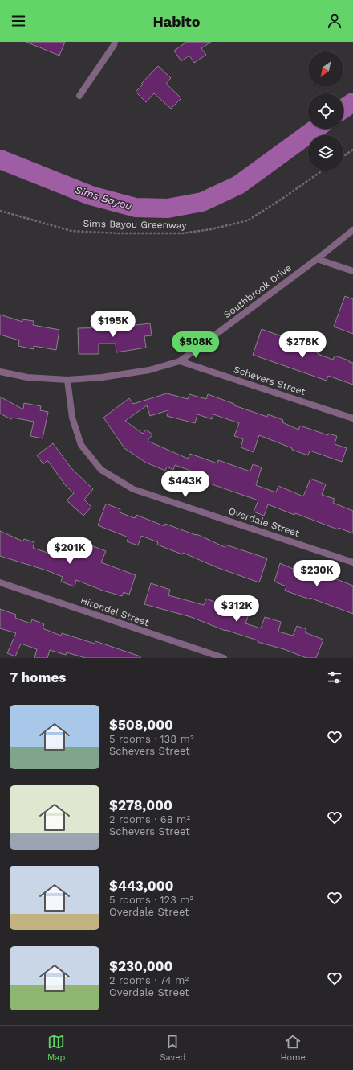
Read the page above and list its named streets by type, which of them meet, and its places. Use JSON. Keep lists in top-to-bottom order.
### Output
{
  "streets": {
    "street": [
      "Southbrook Drive",
      "Schevers Street",
      "Overdale Street",
      "Hirondel Street"
    ],
    "path": ["Sims Bayou Greenway"]
  },
  "crossings": [
    ["Southbrook Drive", "Schevers Street"],
    ["Southbrook Drive", "Overdale Street"]
  ],
  "water": ["Sims Bayou"],
  "north": "bottom left",
  "page": {
    "header": "Habito",
    "price": [
      "$195K",
      "$508K",
      "$278K",
      "$443K",
      "$201K",
      "$230K",
      "$312K"
    ],
    "heading": "7 homes",
    "list": [
      {
        "name": "$508,000",
        "note": "5 rooms · 138 m² · Schevers Street"
      },
      {
        "name": "$278,000",
        "note": "2 rooms · 68 m² · Schevers Street"
      },
      {
        "name": "$443,000",
        "note": "5 rooms · 123 m² · Overdale Street"
      },
      {
        "name": "$230,000",
        "note": "2 rooms · 74 m² · Overdale Street"
      }
    ],
    "tabs": ["Map", "Saved", "Home"]
  }
}
